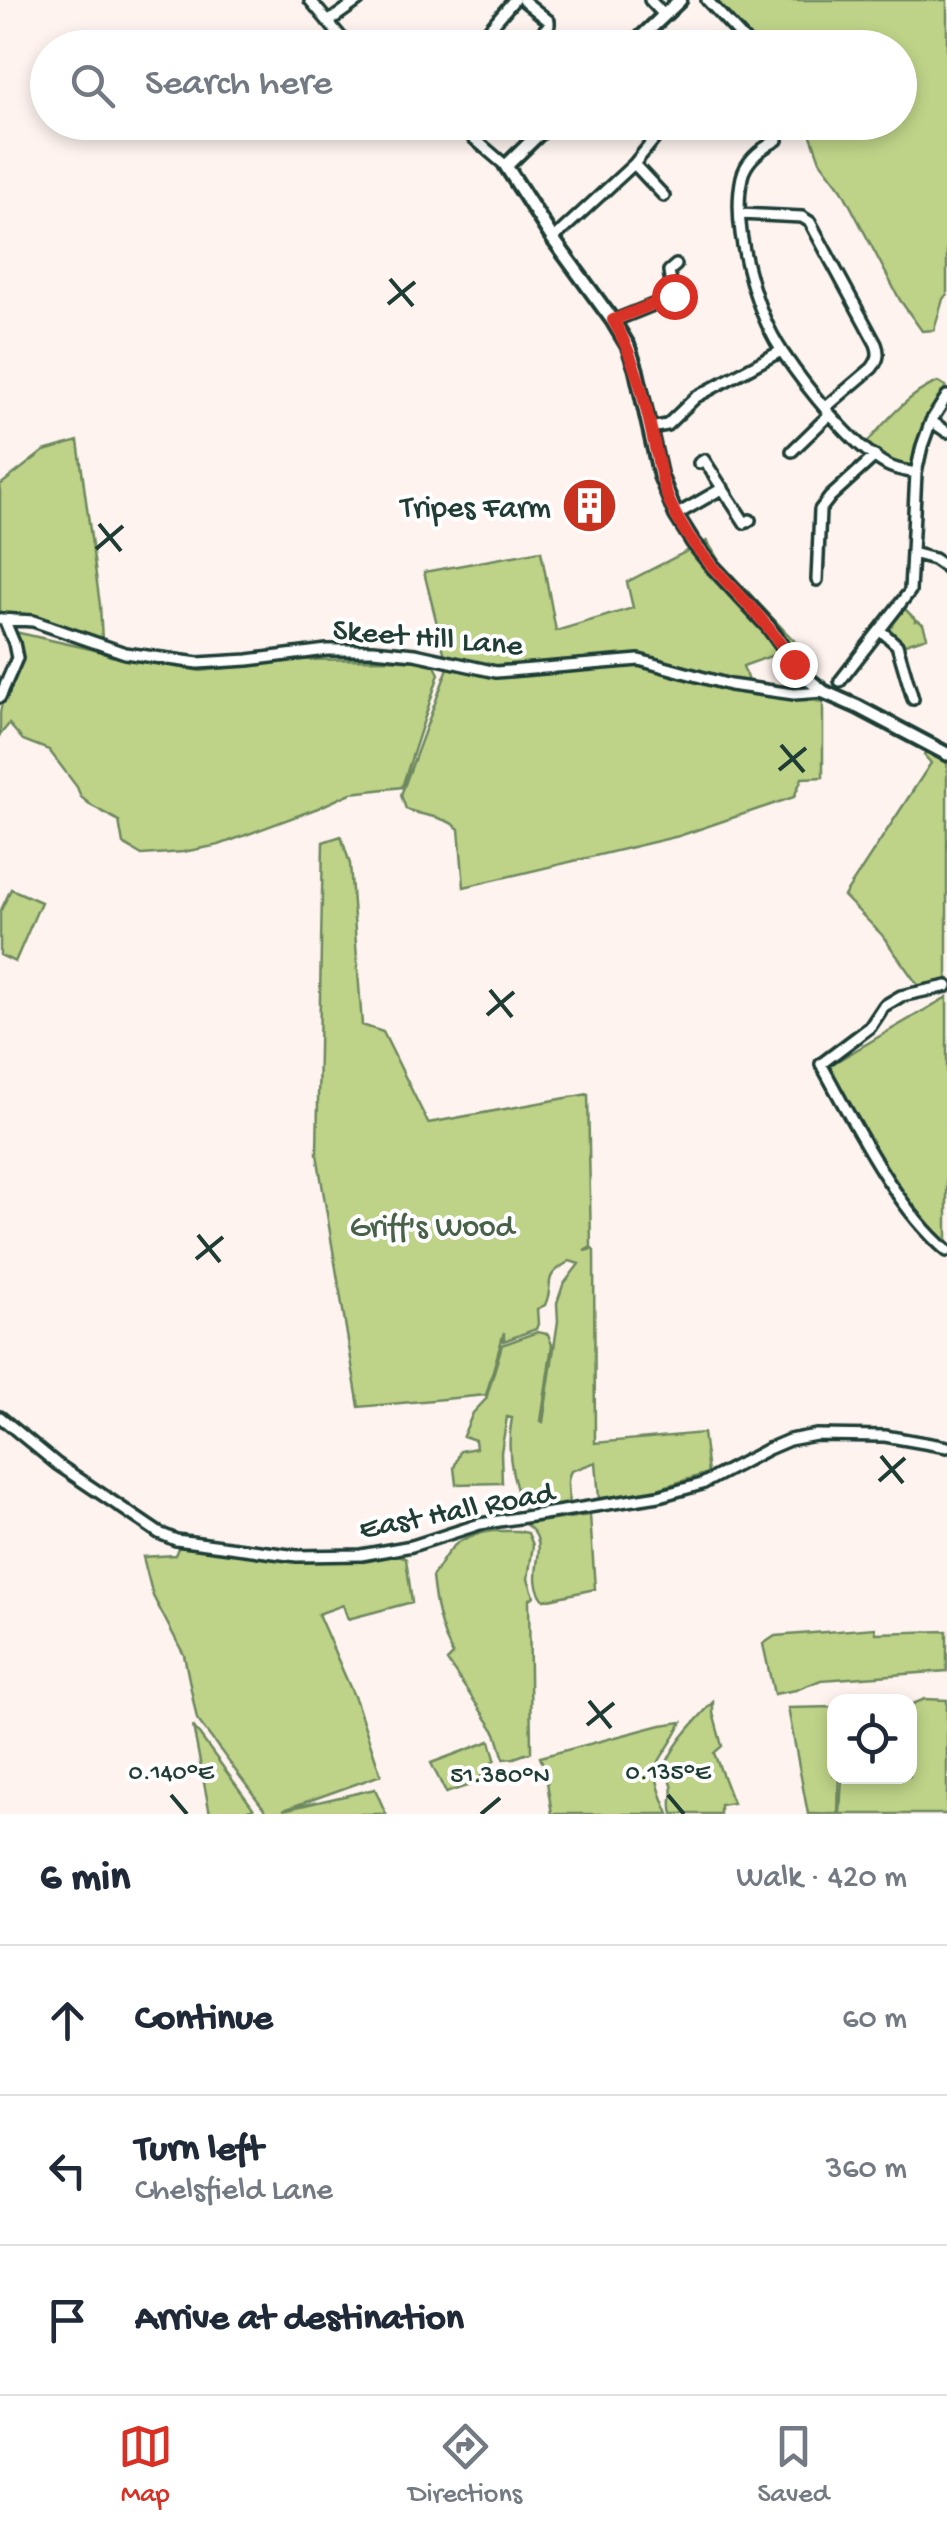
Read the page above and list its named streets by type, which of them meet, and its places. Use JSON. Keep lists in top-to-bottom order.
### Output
{
  "streets": {
    "street": ["Skeet Hill Lane", "East Hall Road"]
  },
  "parks": ["Griff's Wood"],
  "places": {
    "building": ["Tripes Farm"]
  },
  "page": {
    "search": "Search here",
    "heading": ["6 min", "Walk · 420 m"],
    "list": [
      ["Continue", "60 m"],
      ["Turn left", "Chelsfield Lane", "360 m"],
      "Arrive at destination"
    ],
    "nav": ["Map", "Directions", "Saved"]
  },
  "coordinates": ["0.140°E", "0.135°E", "51.380°N"]
}
